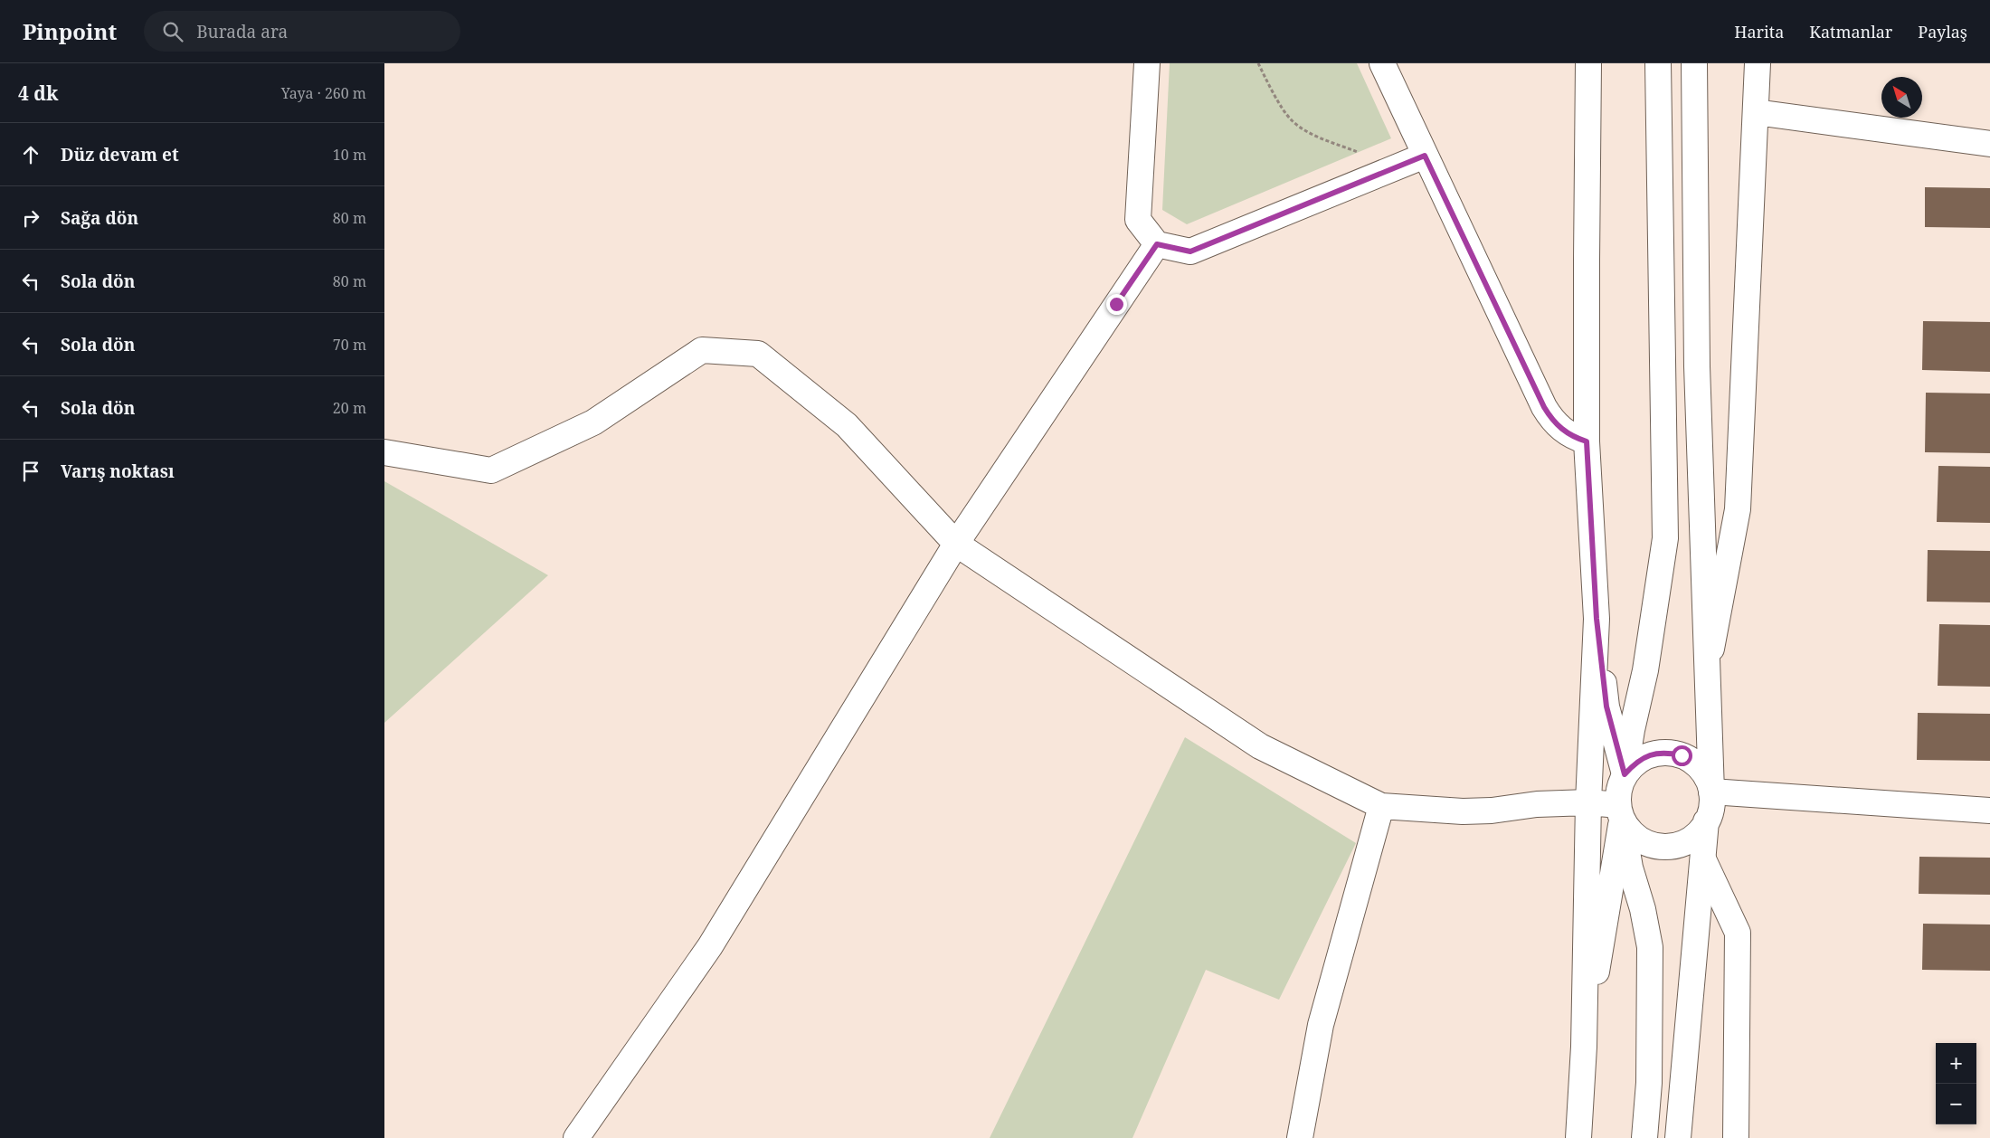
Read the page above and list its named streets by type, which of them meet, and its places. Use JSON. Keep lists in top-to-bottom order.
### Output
{
  "north": "top left",
  "page": {
    "header": "Pinpoint",
    "search": "Burada ara",
    "nav": ["Harita", "Katmanlar", "Paylaş"],
    "heading": ["4 dk", "Yaya · 260 m"],
    "list": [
      ["Düz devam et", "10 m"],
      ["Sağa dön", "80 m"],
      ["Sola dön", "80 m"],
      ["Sola dön", "70 m"],
      ["Sola dön", "20 m"],
      "Varış noktası"
    ],
    "map_buttons": ["+", "−"]
  }
}
